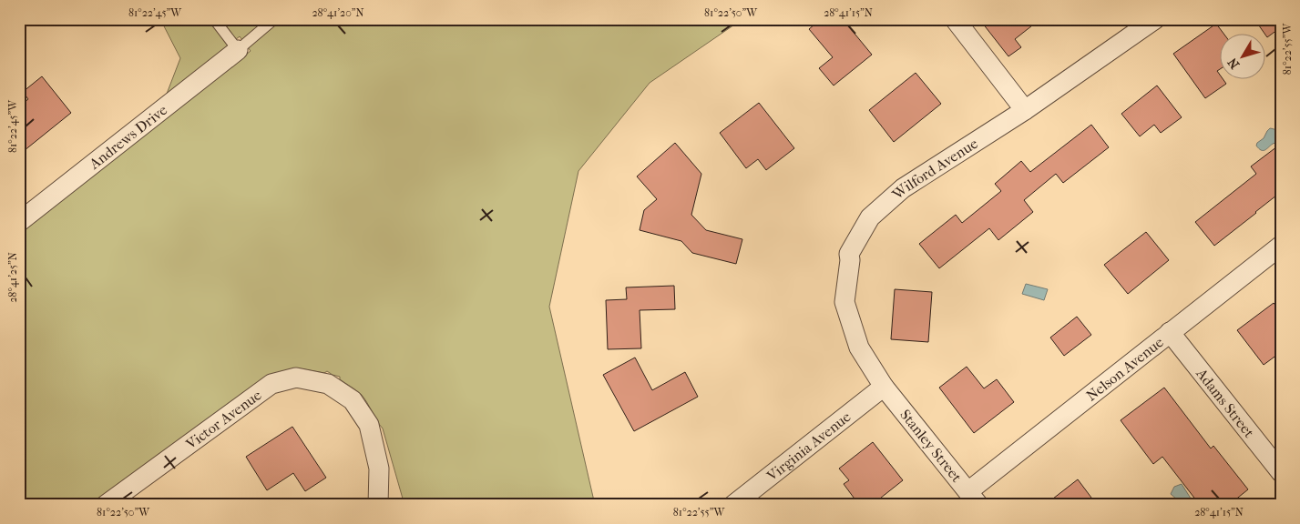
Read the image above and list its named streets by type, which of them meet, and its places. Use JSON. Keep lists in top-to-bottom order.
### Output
{
  "streets": {
    "street": [
      "Andrews Drive",
      "Wilford Avenue",
      "Nelson Avenue",
      "Adams Street",
      "Victor Avenue",
      "Virginia Avenue",
      "Stanley Street"
    ]
  },
  "crossings": [
    ["Wilford Avenue", "Virginia Avenue"],
    ["Wilford Avenue", "Stanley Street"],
    ["Nelson Avenue", "Adams Street"],
    ["Nelson Avenue", "Stanley Street"],
    ["Virginia Avenue", "Stanley Street"]
  ],
  "north": "bottom left",
  "coordinates": [
    "81°22'45\"W",
    "28°41'20\"N",
    "81°22'50\"W",
    "28°41'15\"N",
    "81°22'55\"W",
    "28°41'25\"N"
  ]
}
